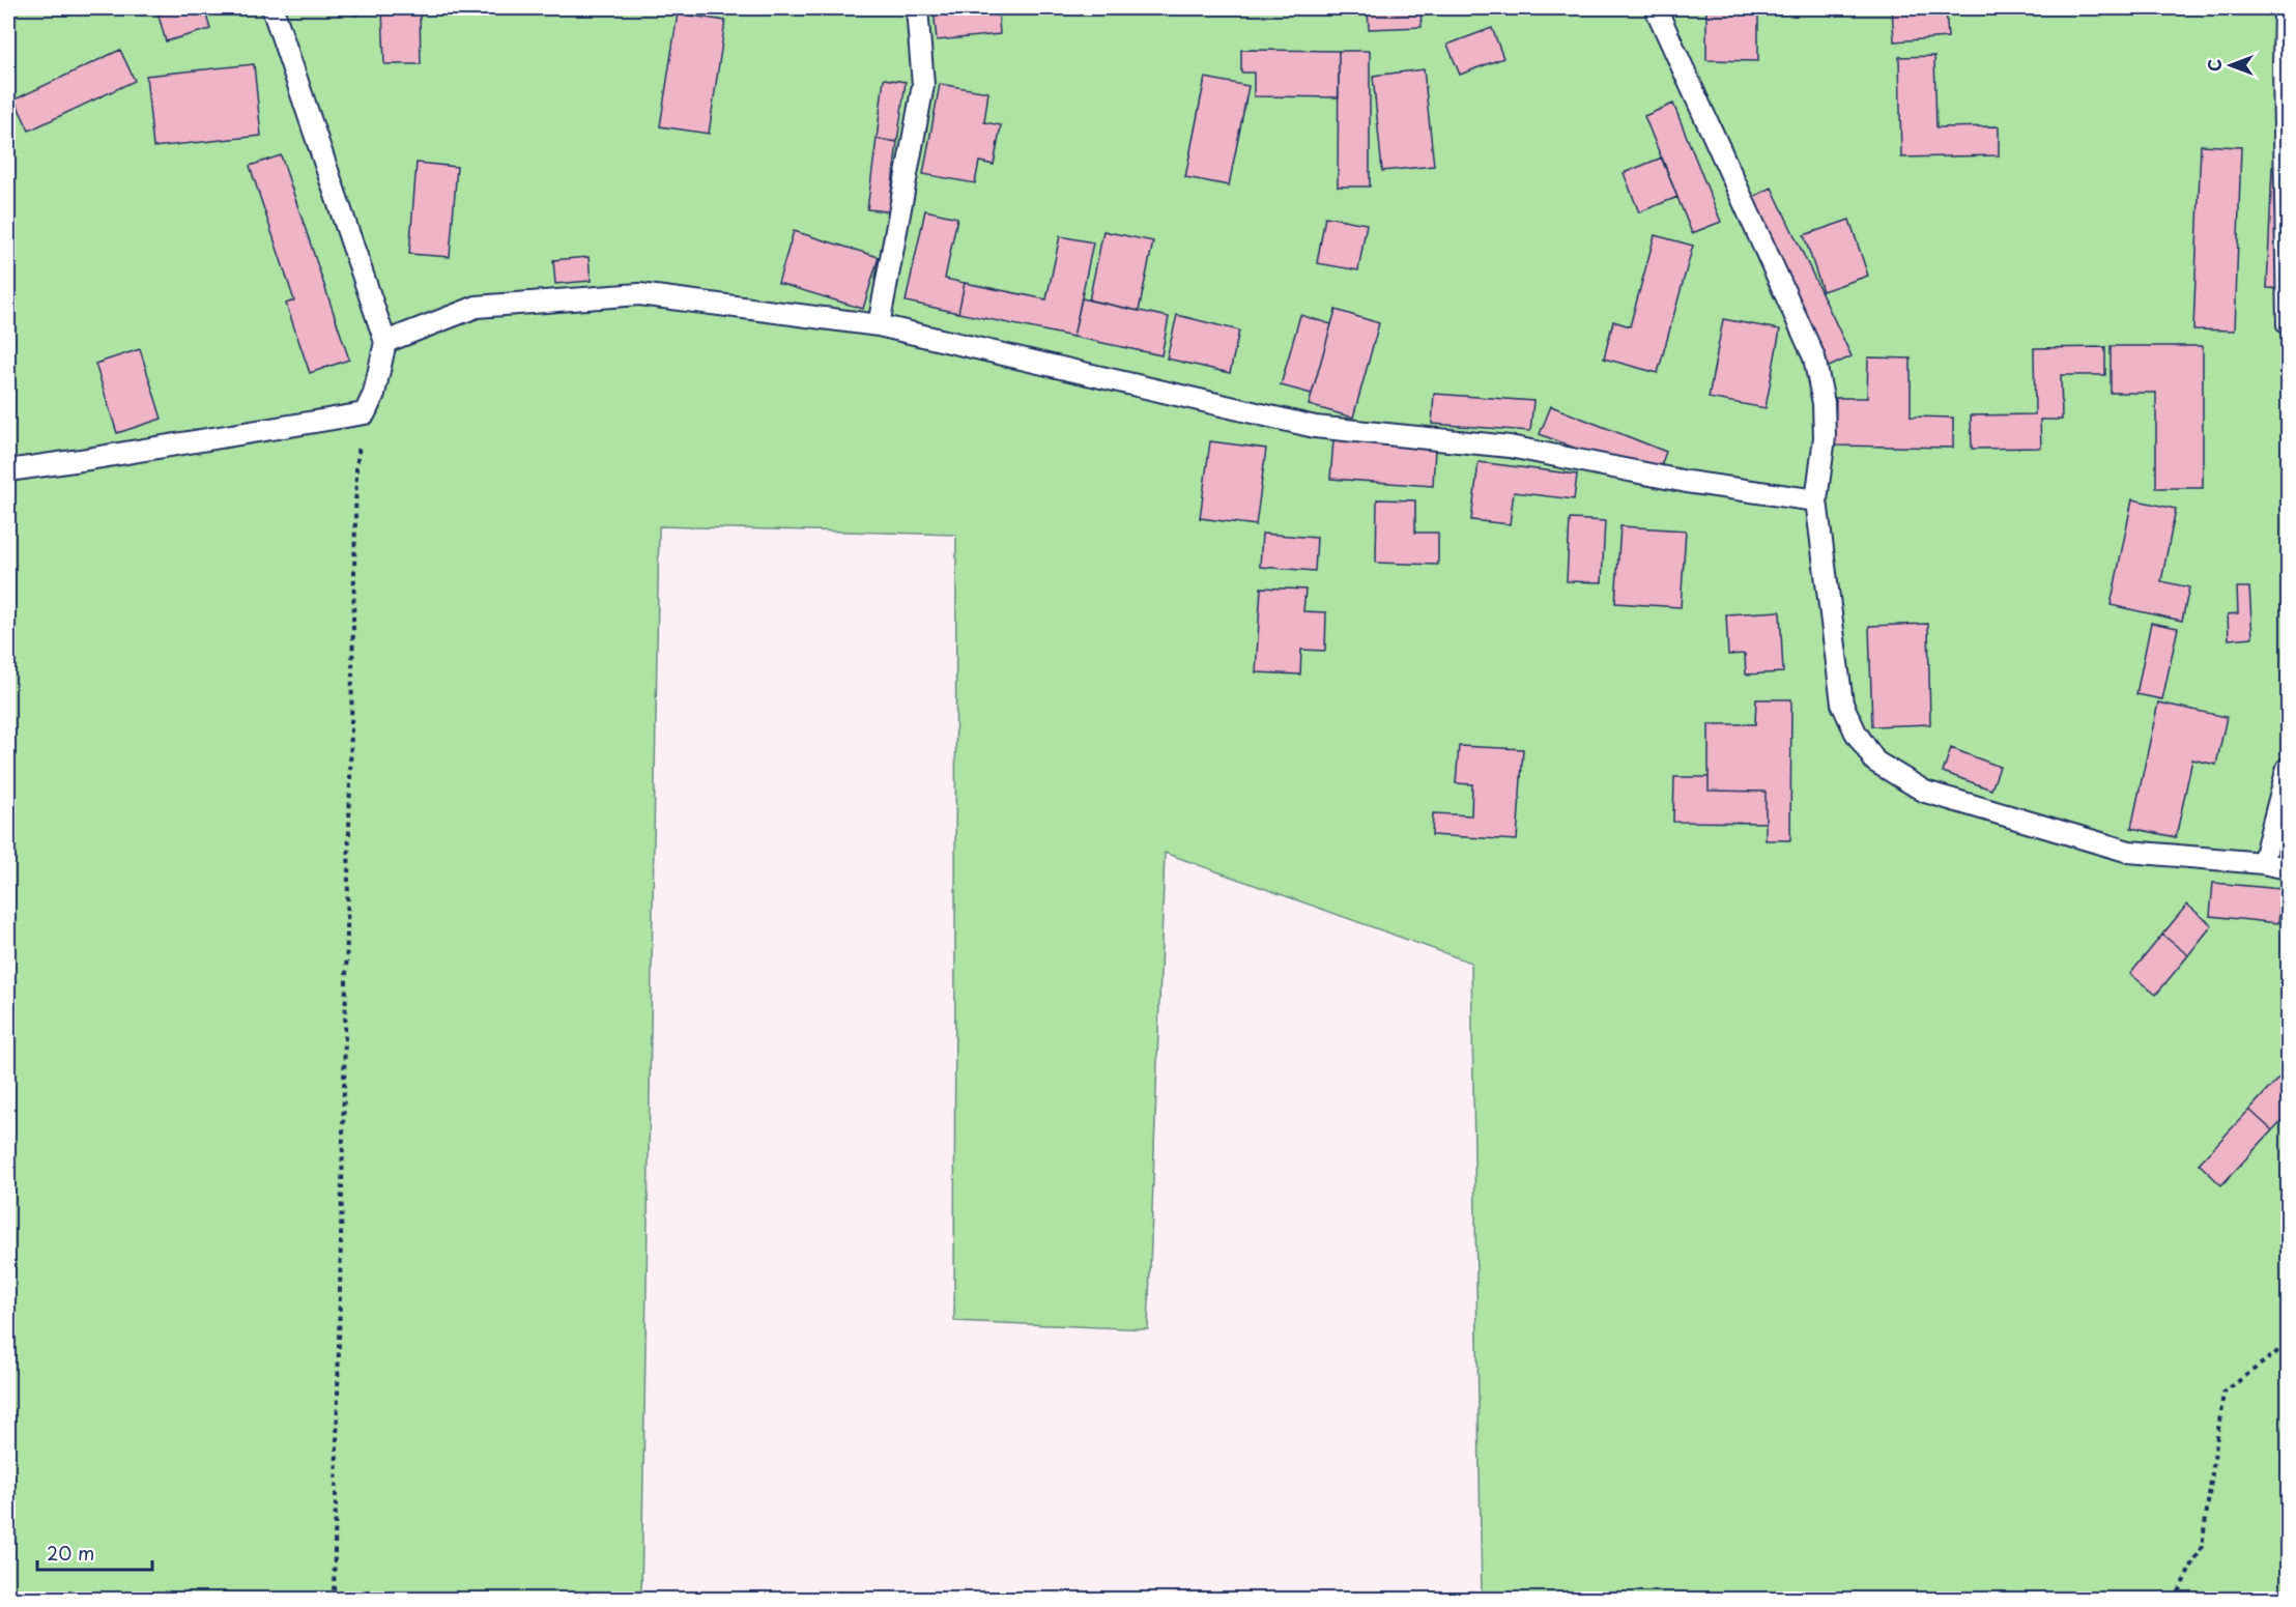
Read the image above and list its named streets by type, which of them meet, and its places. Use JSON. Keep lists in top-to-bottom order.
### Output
{
  "scale_bar": "20 m",
  "north": "left"
}
